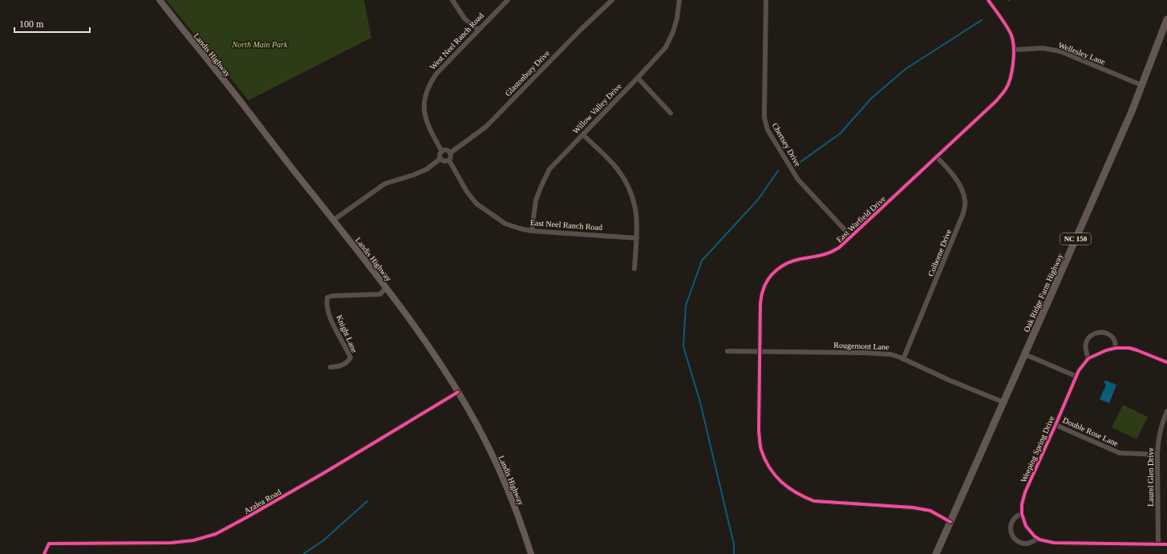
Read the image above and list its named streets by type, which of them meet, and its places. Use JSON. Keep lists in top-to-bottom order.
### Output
{
  "streets": {
    "main road": ["Landis Highway", "NC 150", "Oak Ridge Farm Highway"],
    "street": [
      "West Neel Ranch Road",
      "Wellesley Lane",
      "Glastonbury Drive",
      "Willow Valley Drive",
      "Chertsey Drive",
      "East Warfield Drive",
      "East Neel Ranch Road",
      "Colborne Drive",
      "Knight Lane",
      "Rougemont Lane",
      "Double Rose Lane",
      "Weeping Spring Drive",
      "Laurel Glen Drive",
      "Azalea Road"
    ]
  },
  "crossings": [
    ["West Neel Ranch Road", "Glastonbury Drive"],
    ["West Neel Ranch Road", "East Neel Ranch Road"],
    ["Wellesley Lane", "East Warfield Drive"],
    ["Wellesley Lane", "Oak Ridge Farm Highway"],
    ["Landis Highway", "Knight Lane"],
    ["Landis Highway", "Azalea Road"],
    ["Glastonbury Drive", "East Neel Ranch Road"],
    ["Willow Valley Drive", "East Neel Ranch Road"],
    ["Chertsey Drive", "East Warfield Drive"],
    ["East Warfield Drive", "Colborne Drive"],
    ["East Warfield Drive", "Oak Ridge Farm Highway"],
    ["East Warfield Drive", "Rougemont Lane"],
    ["Colborne Drive", "Rougemont Lane"],
    ["Oak Ridge Farm Highway", "Rougemont Lane"],
    ["Double Rose Lane", "Weeping Spring Drive"],
    ["Double Rose Lane", "Laurel Glen Drive"]
  ],
  "parks": ["North Main Park"],
  "scale_bar": "100 m"
}
